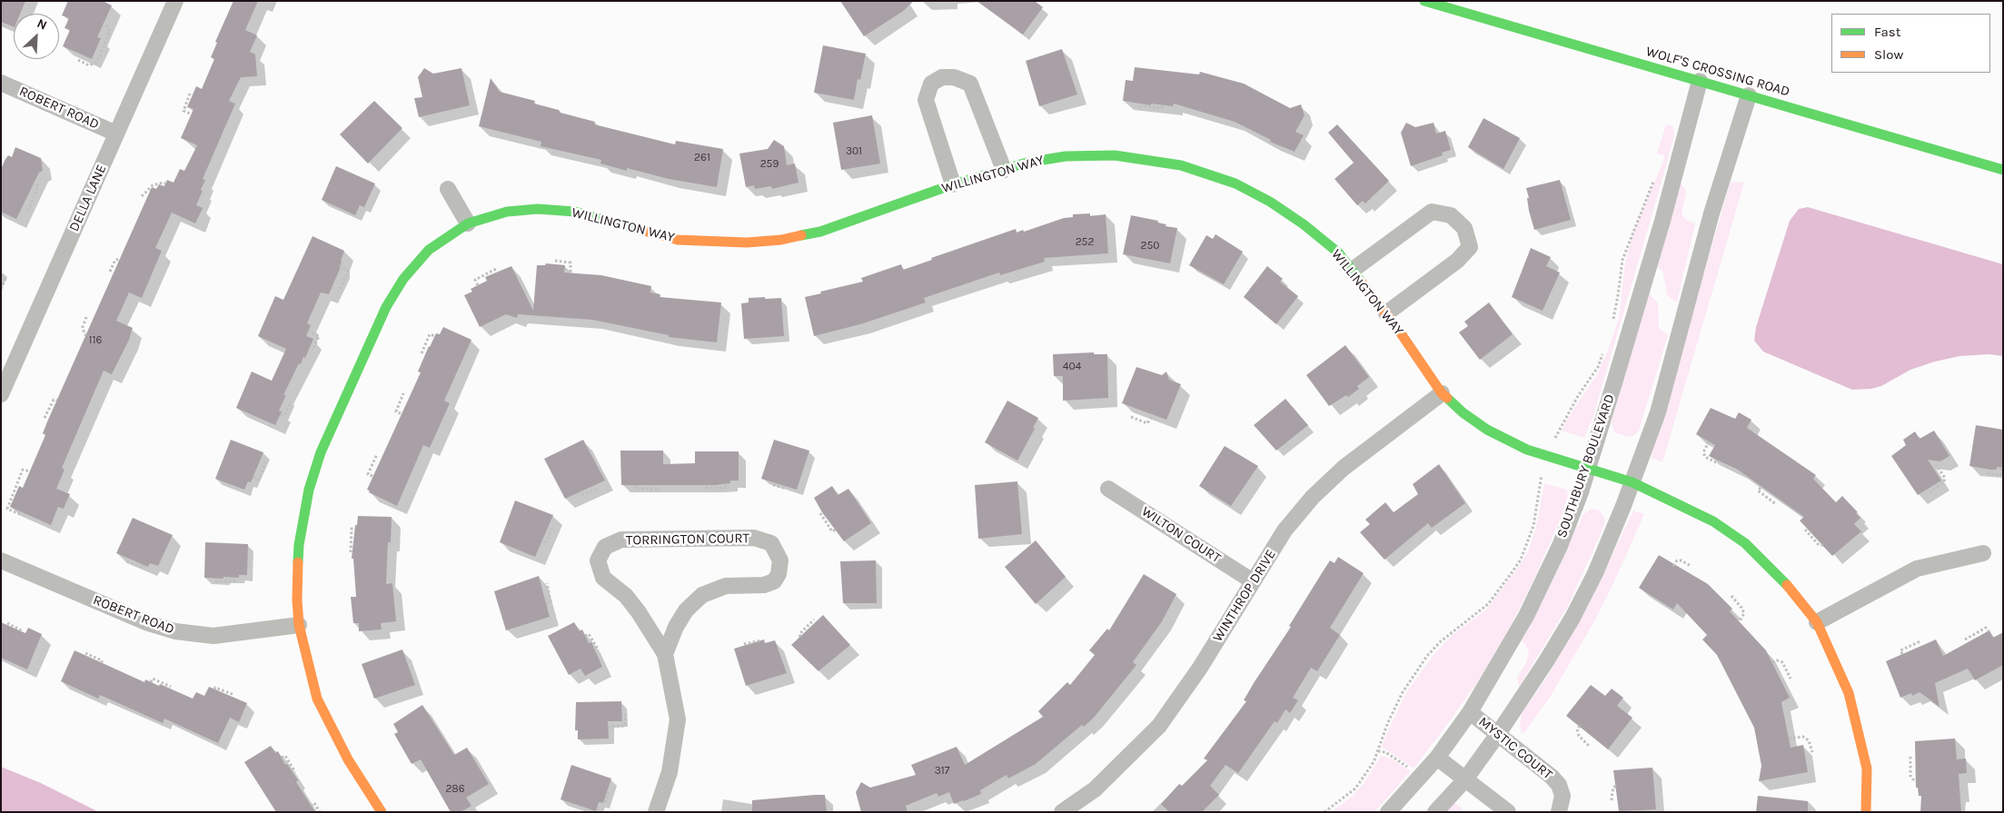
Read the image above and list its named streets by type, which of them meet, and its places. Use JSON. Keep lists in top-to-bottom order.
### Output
{
  "streets": {
    "street": [
      "WOLF'S CROSSING ROAD",
      "ROBERT ROAD",
      "WILLINGTON WAY",
      "DELLA LANE",
      "SOUTHBURY BOULEVARD",
      "WILTON COURT",
      "TORRINGTON COURT",
      "WINTHROP DRIVE",
      "MYSTIC COURT"
    ]
  },
  "crossings": [
    ["WOLF'S CROSSING ROAD", "SOUTHBURY BOULEVARD"],
    ["ROBERT ROAD", "WILLINGTON WAY"],
    ["ROBERT ROAD", "DELLA LANE"],
    ["WILLINGTON WAY", "SOUTHBURY BOULEVARD"],
    ["WILLINGTON WAY", "WINTHROP DRIVE"],
    ["SOUTHBURY BOULEVARD", "MYSTIC COURT"],
    ["WILTON COURT", "WINTHROP DRIVE"]
  ],
  "house_numbers": [
    "301",
    "261",
    "259",
    "252",
    "250",
    "116",
    "404",
    "317",
    "286"
  ],
  "legend": ["Fast", "Slow"],
  "north": "top right"
}
